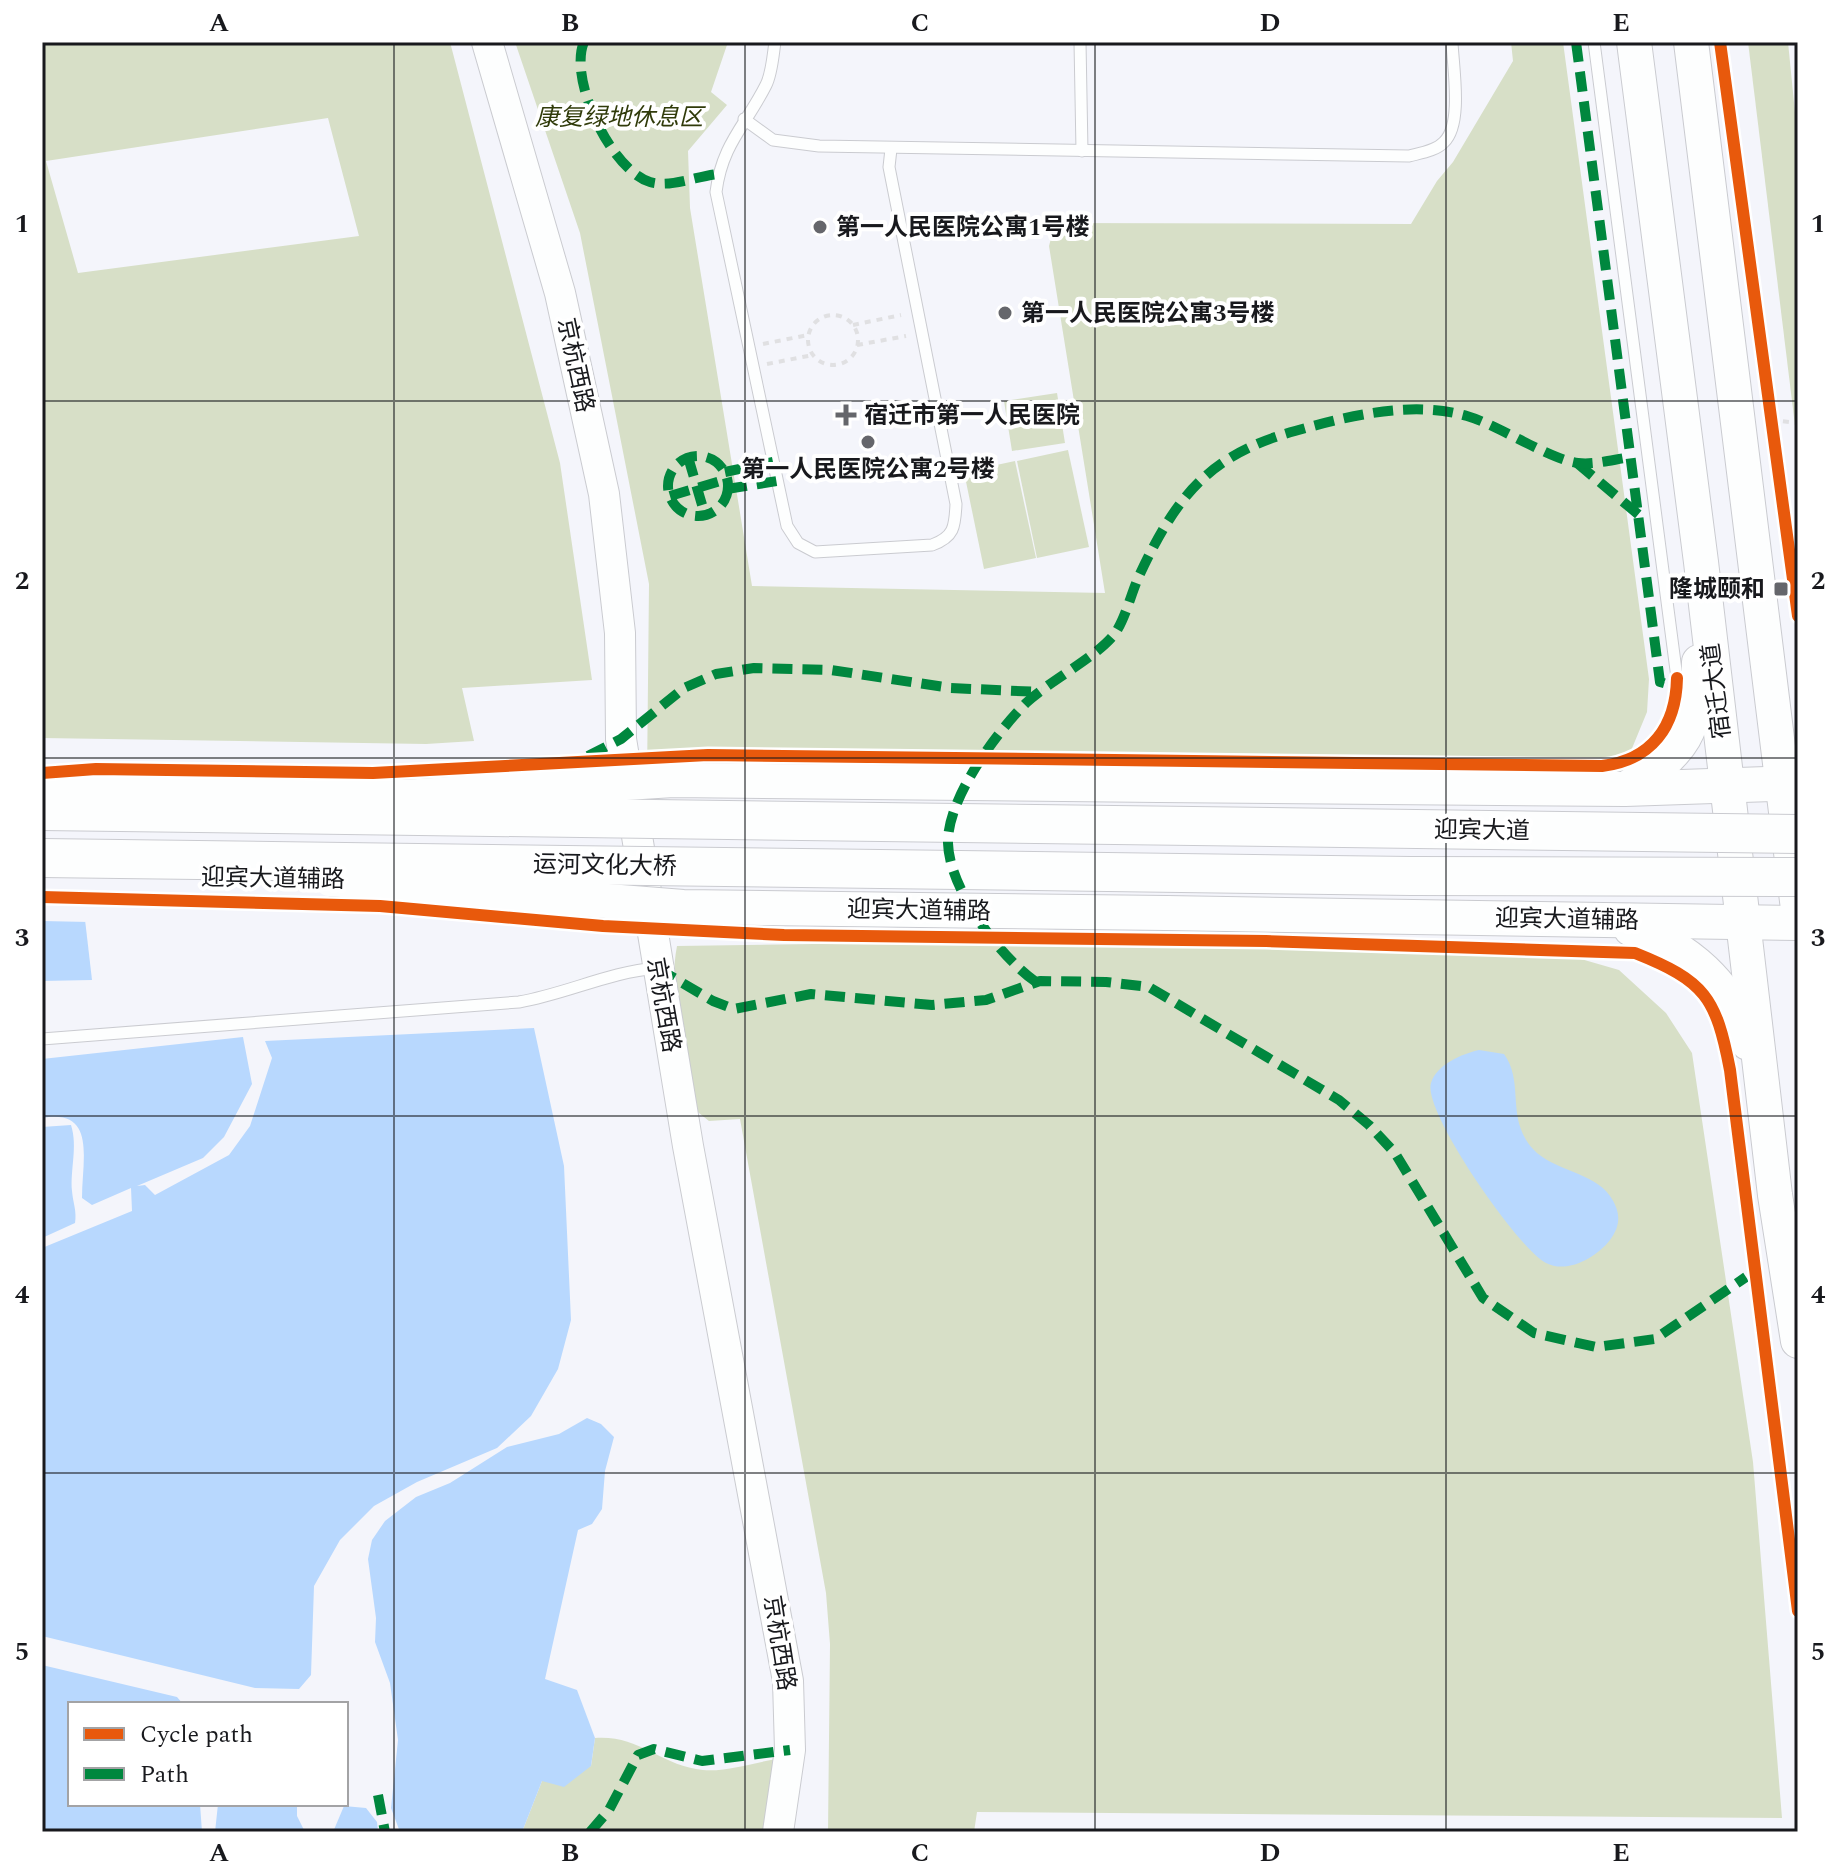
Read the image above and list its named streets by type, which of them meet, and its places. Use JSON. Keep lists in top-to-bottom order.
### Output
{
  "streets": {
    "highway": ["迎宾大道", "运河文化大桥"],
    "main road": ["京杭西路", "宿迁大道", "迎宾大道辅路"]
  },
  "crossings": [
    ["宿迁大道", "迎宾大道辅路"],
    ["迎宾大道", "运河文化大桥"]
  ],
  "parks": ["康复绿地休息区"],
  "places": {
    "other": ["第一人民医院公寓1号楼", "第一人民医院公寓3号楼", "第一人民医院公寓2号楼"],
    "health": ["宿迁市第一人民医院"],
    "transit": ["隆城颐和"]
  },
  "legend": ["Cycle path", "Path"],
  "grid": {
    "columns": [
      "A",
      "B",
      "C",
      "D",
      "E"
    ],
    "rows": [
      "1",
      "2",
      "3",
      "4",
      "5"
    ]
  }
}
